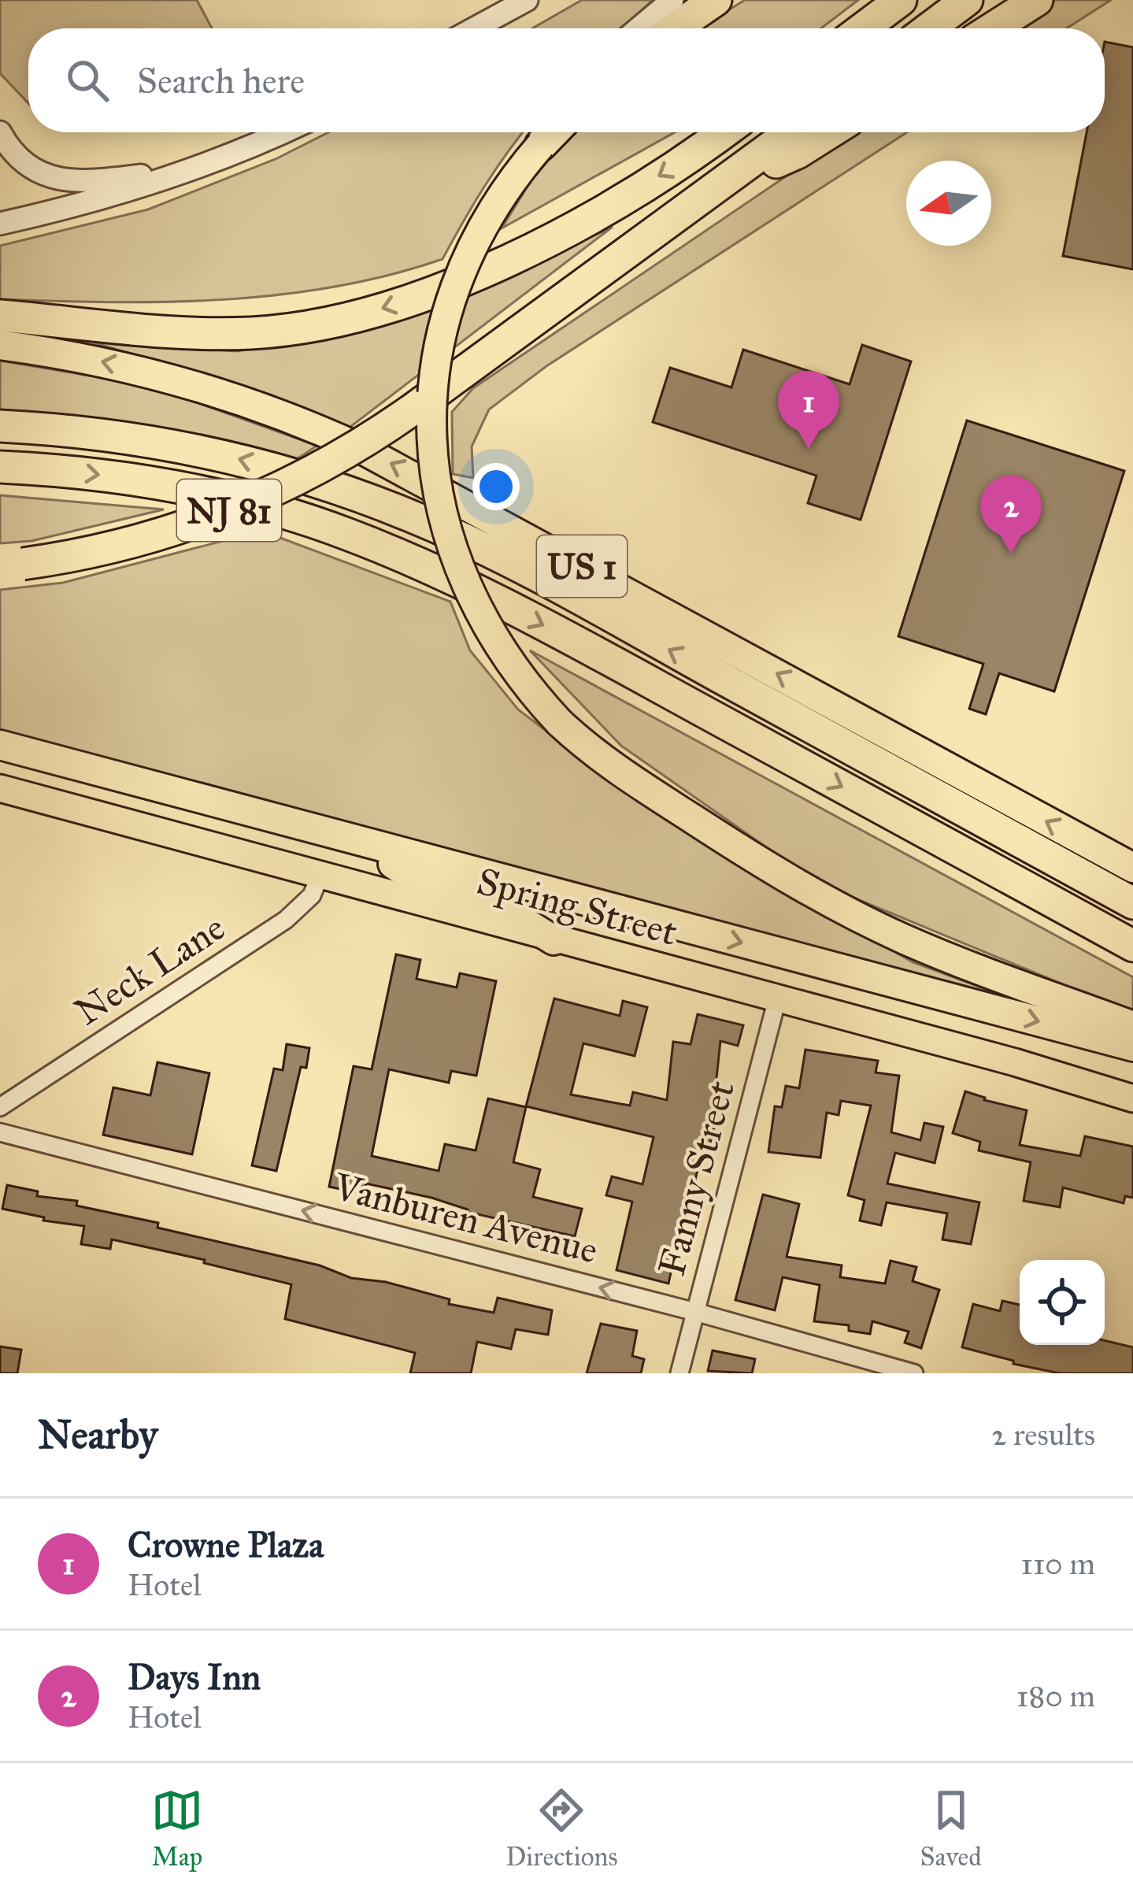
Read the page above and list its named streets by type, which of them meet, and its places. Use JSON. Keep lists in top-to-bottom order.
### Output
{
  "streets": {
    "highway": ["NJ 81", "US 1"],
    "main road": ["Spring Street"],
    "street": ["Neck Lane", "Fanny Street", "Vanburen Avenue"]
  },
  "crossings": [
    ["Spring Street", "Neck Lane"],
    ["Spring Street", "Fanny Street"],
    ["Fanny Street", "Vanburen Avenue"]
  ],
  "one_way": ["Vanburen Avenue"],
  "north": "left",
  "page": {
    "search": "Search here",
    "pins": ["1", "2"],
    "heading": ["Nearby", "2 results"],
    "list": [
      {
        "mark": "1",
        "name": "Crowne Plaza",
        "note": "Hotel",
        "value": "110 m"
      },
      {
        "mark": "2",
        "name": "Days Inn",
        "note": "Hotel",
        "value": "180 m"
      }
    ],
    "nav": ["Map", "Directions", "Saved"]
  }
}
